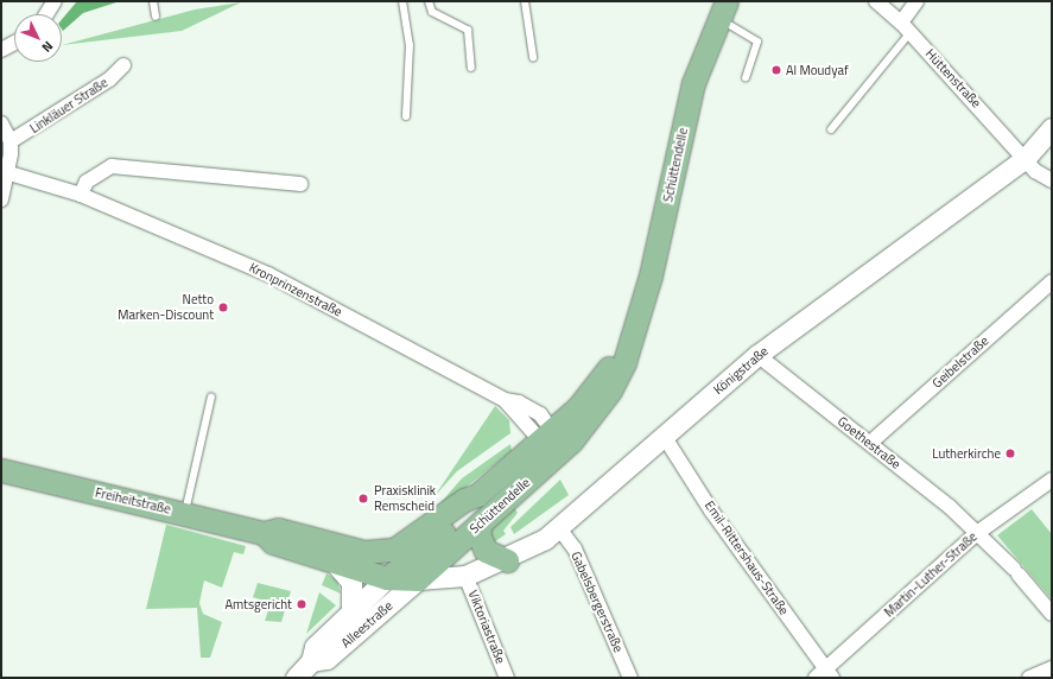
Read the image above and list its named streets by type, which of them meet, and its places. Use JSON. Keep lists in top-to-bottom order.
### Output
{
  "streets": {
    "main road": [
      "Schüttendelle",
      "Königstraße",
      "Freiheitstraße",
      "Alleestraße"
    ],
    "street": [
      "Hüttenstraße",
      "Linkläuer Straße",
      "Kronprinzenstraße",
      "Geibelstraße",
      "Goethestraße",
      "Emil-Rittershaus-Straße",
      "Martin-Luther-Straße",
      "Gabelsbergerstraße",
      "Viktoriastraße"
    ]
  },
  "crossings": [
    ["Hüttenstraße", "Königstraße"],
    ["Schüttendelle", "Kronprinzenstraße"],
    ["Schüttendelle", "Königstraße"],
    ["Schüttendelle", "Freiheitstraße"],
    ["Schüttendelle", "Alleestraße"],
    ["Geibelstraße", "Goethestraße"],
    ["Königstraße", "Goethestraße"],
    ["Königstraße", "Freiheitstraße"],
    ["Königstraße", "Emil-Rittershaus-Straße"],
    ["Königstraße", "Gabelsbergerstraße"],
    ["Königstraße", "Alleestraße"],
    ["Königstraße", "Viktoriastraße"],
    ["Goethestraße", "Martin-Luther-Straße"],
    ["Freiheitstraße", "Alleestraße"],
    ["Emil-Rittershaus-Straße", "Martin-Luther-Straße"]
  ],
  "places": [
    "Al Moudyaf",
    "Netto Marken-Discount",
    "Lutherkirche",
    "Praxisklinik Remscheid",
    "Amtsgericht"
  ],
  "north": "bottom right"
}
